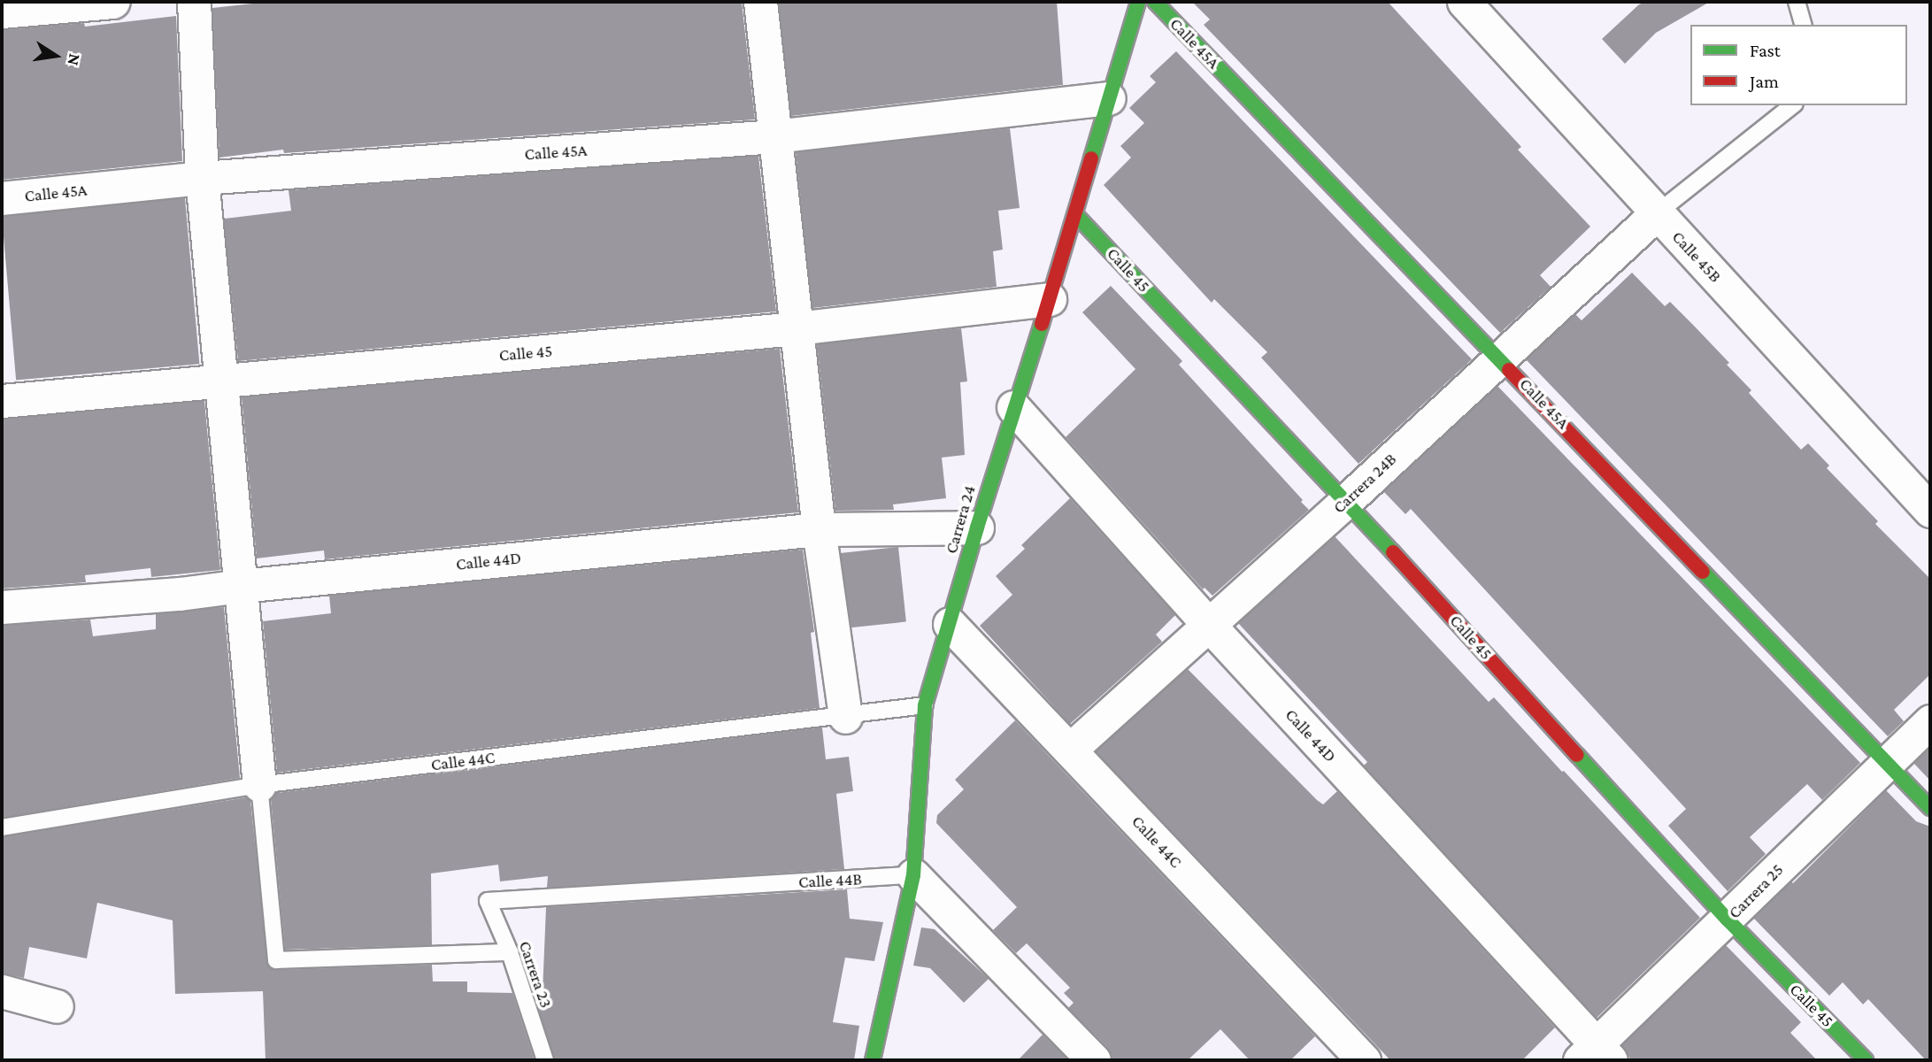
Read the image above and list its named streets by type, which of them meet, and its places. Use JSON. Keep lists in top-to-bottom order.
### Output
{
  "streets": {
    "street": [
      "Calle 45A",
      "Calle 45B",
      "Calle 45",
      "Carrera 24B",
      "Carrera 24",
      "Calle 44D",
      "Calle 44C",
      "Carrera 25"
    ],
    "lane": ["Calle 44B", "Carrera 23"]
  },
  "crossings": [
    ["Calle 45A", "Carrera 24B"],
    ["Calle 45A", "Carrera 24"],
    ["Calle 45A", "Carrera 25"],
    ["Calle 45B", "Carrera 24B"],
    ["Calle 45", "Carrera 24B"],
    ["Calle 45", "Carrera 24"],
    ["Calle 45", "Carrera 25"],
    ["Carrera 24B", "Calle 44D"],
    ["Carrera 24B", "Calle 44C"],
    ["Carrera 24", "Calle 44D"],
    ["Carrera 24", "Calle 44C"],
    ["Carrera 24", "Calle 44B"],
    ["Calle 44D", "Carrera 25"],
    ["Calle 44B", "Carrera 23"]
  ],
  "legend": ["Fast", "Jam"],
  "north": "right"
}
